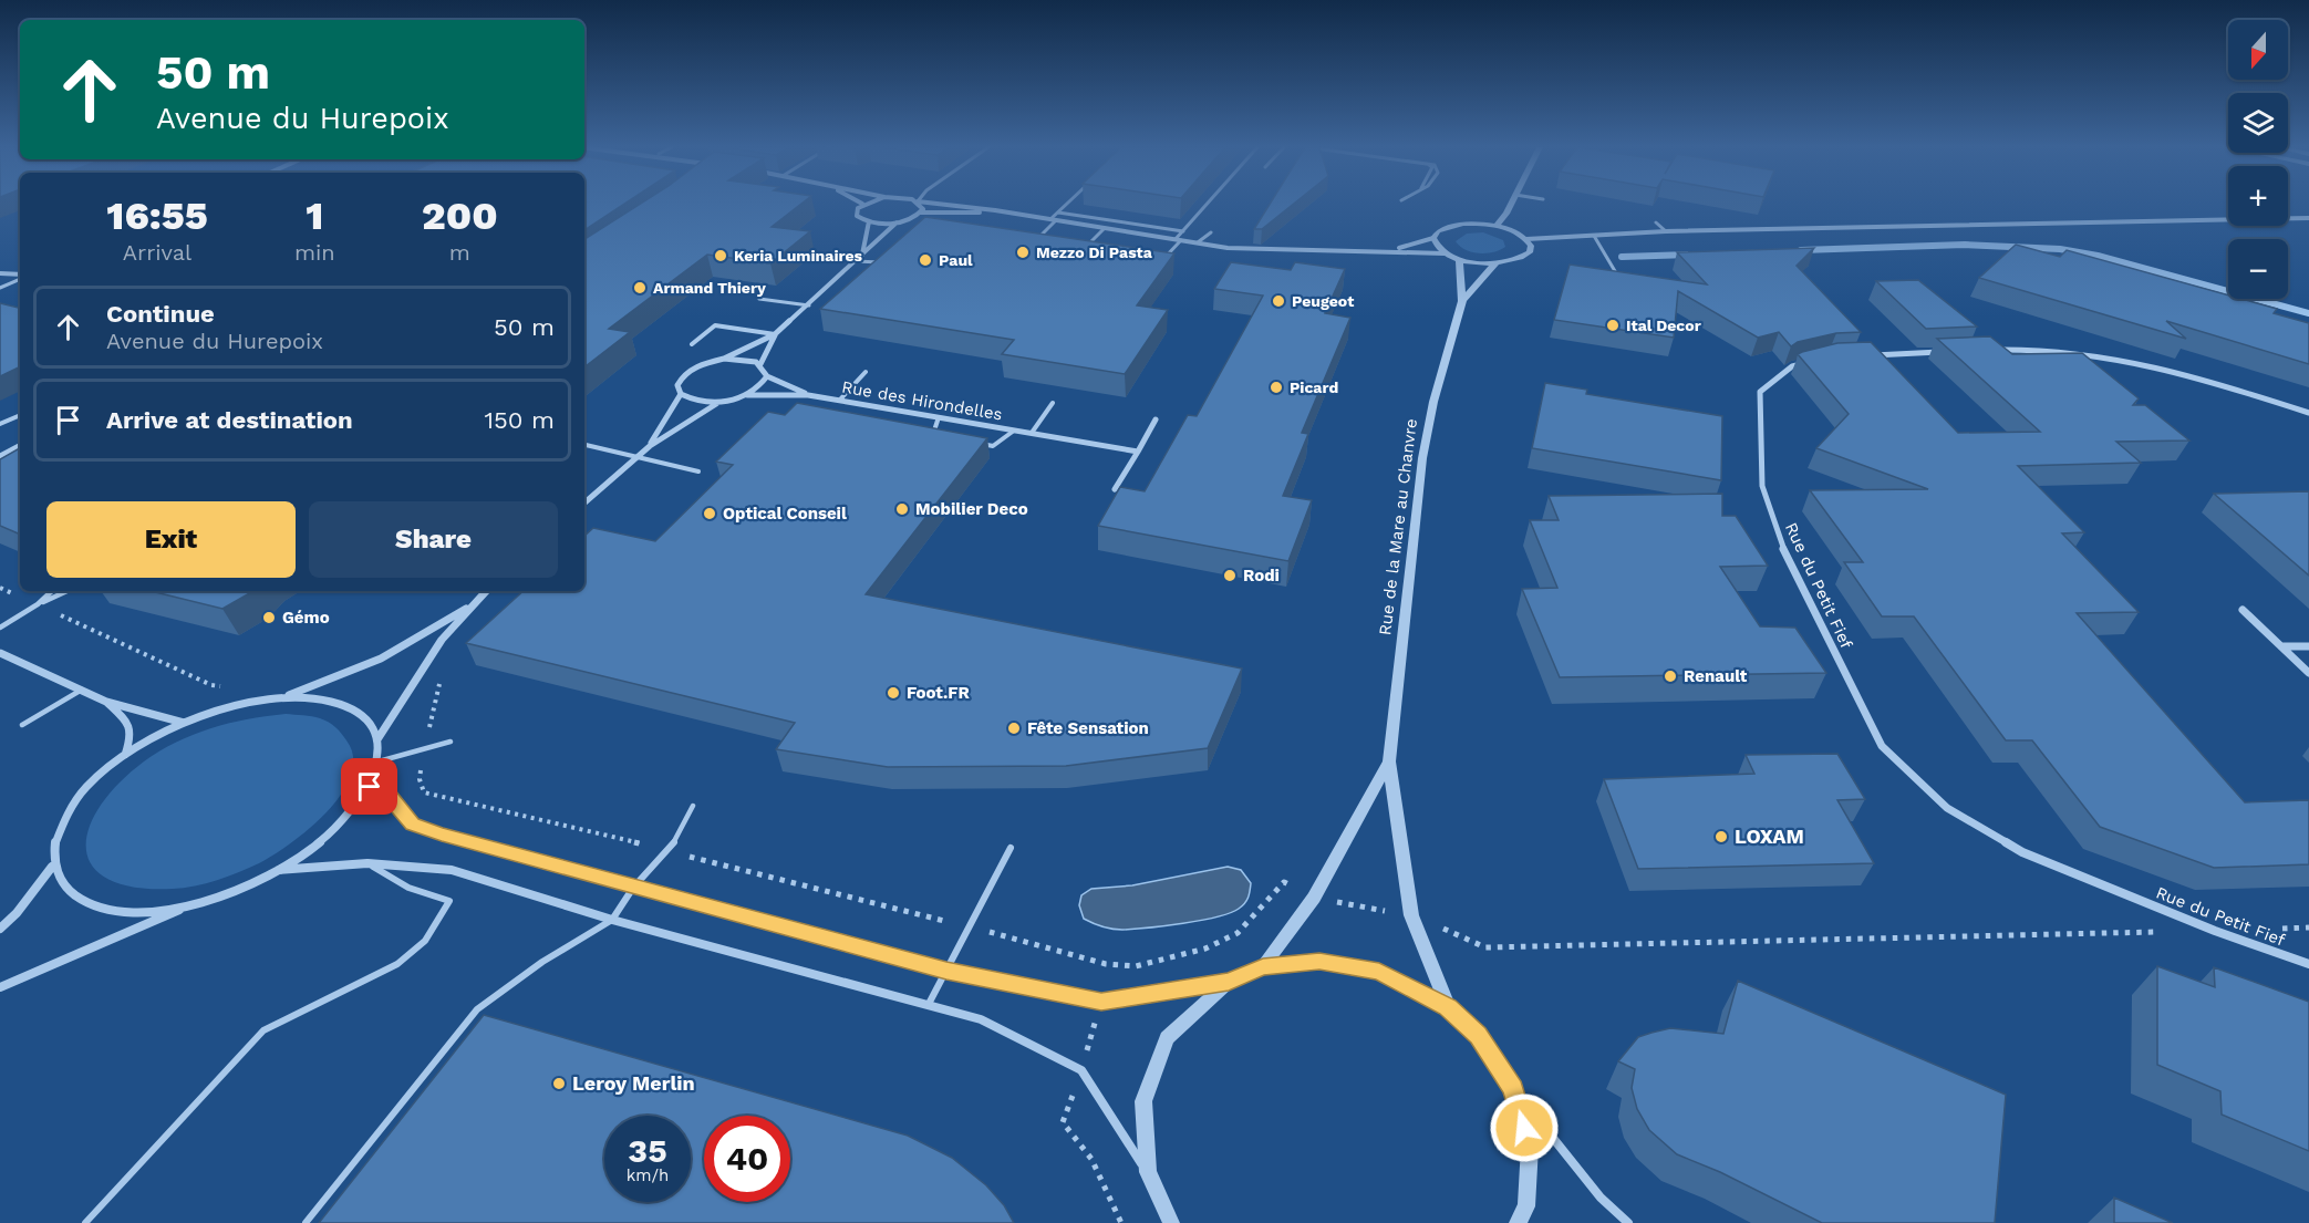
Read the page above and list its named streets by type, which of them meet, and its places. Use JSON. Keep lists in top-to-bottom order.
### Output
{
  "streets": {
    "street": ["Rue des Hirondelles", "Rue de la Mare au Chanvre", "Rue du Petit Fief"]
  },
  "places": [
    "Mezzo Di Pasta",
    "Keria Luminaires",
    "Paul",
    "Armand Thiery",
    "Peugeot",
    "Ital Decor",
    "Picard",
    "Mobilier Deco",
    "Optical Conseil",
    "Rodi",
    "Gémo",
    "Renault",
    "Foot.FR",
    "Fête Sensation",
    "LOXAM",
    "Leroy Merlin"
  ],
  "north": "bottom",
  "page": {
    "map_buttons": ["+", "−"],
    "turn": ["50 m", "Avenue du Hurepoix"],
    "eta": [
      "16:55",
      "Arrival",
      "1",
      "min",
      "200",
      "m"
    ],
    "list": [
      {
        "name": "Continue",
        "note": "Avenue du Hurepoix",
        "value": "50 m"
      },
      {
        "name": "Arrive at destination",
        "value": "150 m"
      }
    ],
    "buttons": ["Exit", "Share"],
    "speed": "35 km/h",
    "limit": "40"
  }
}
